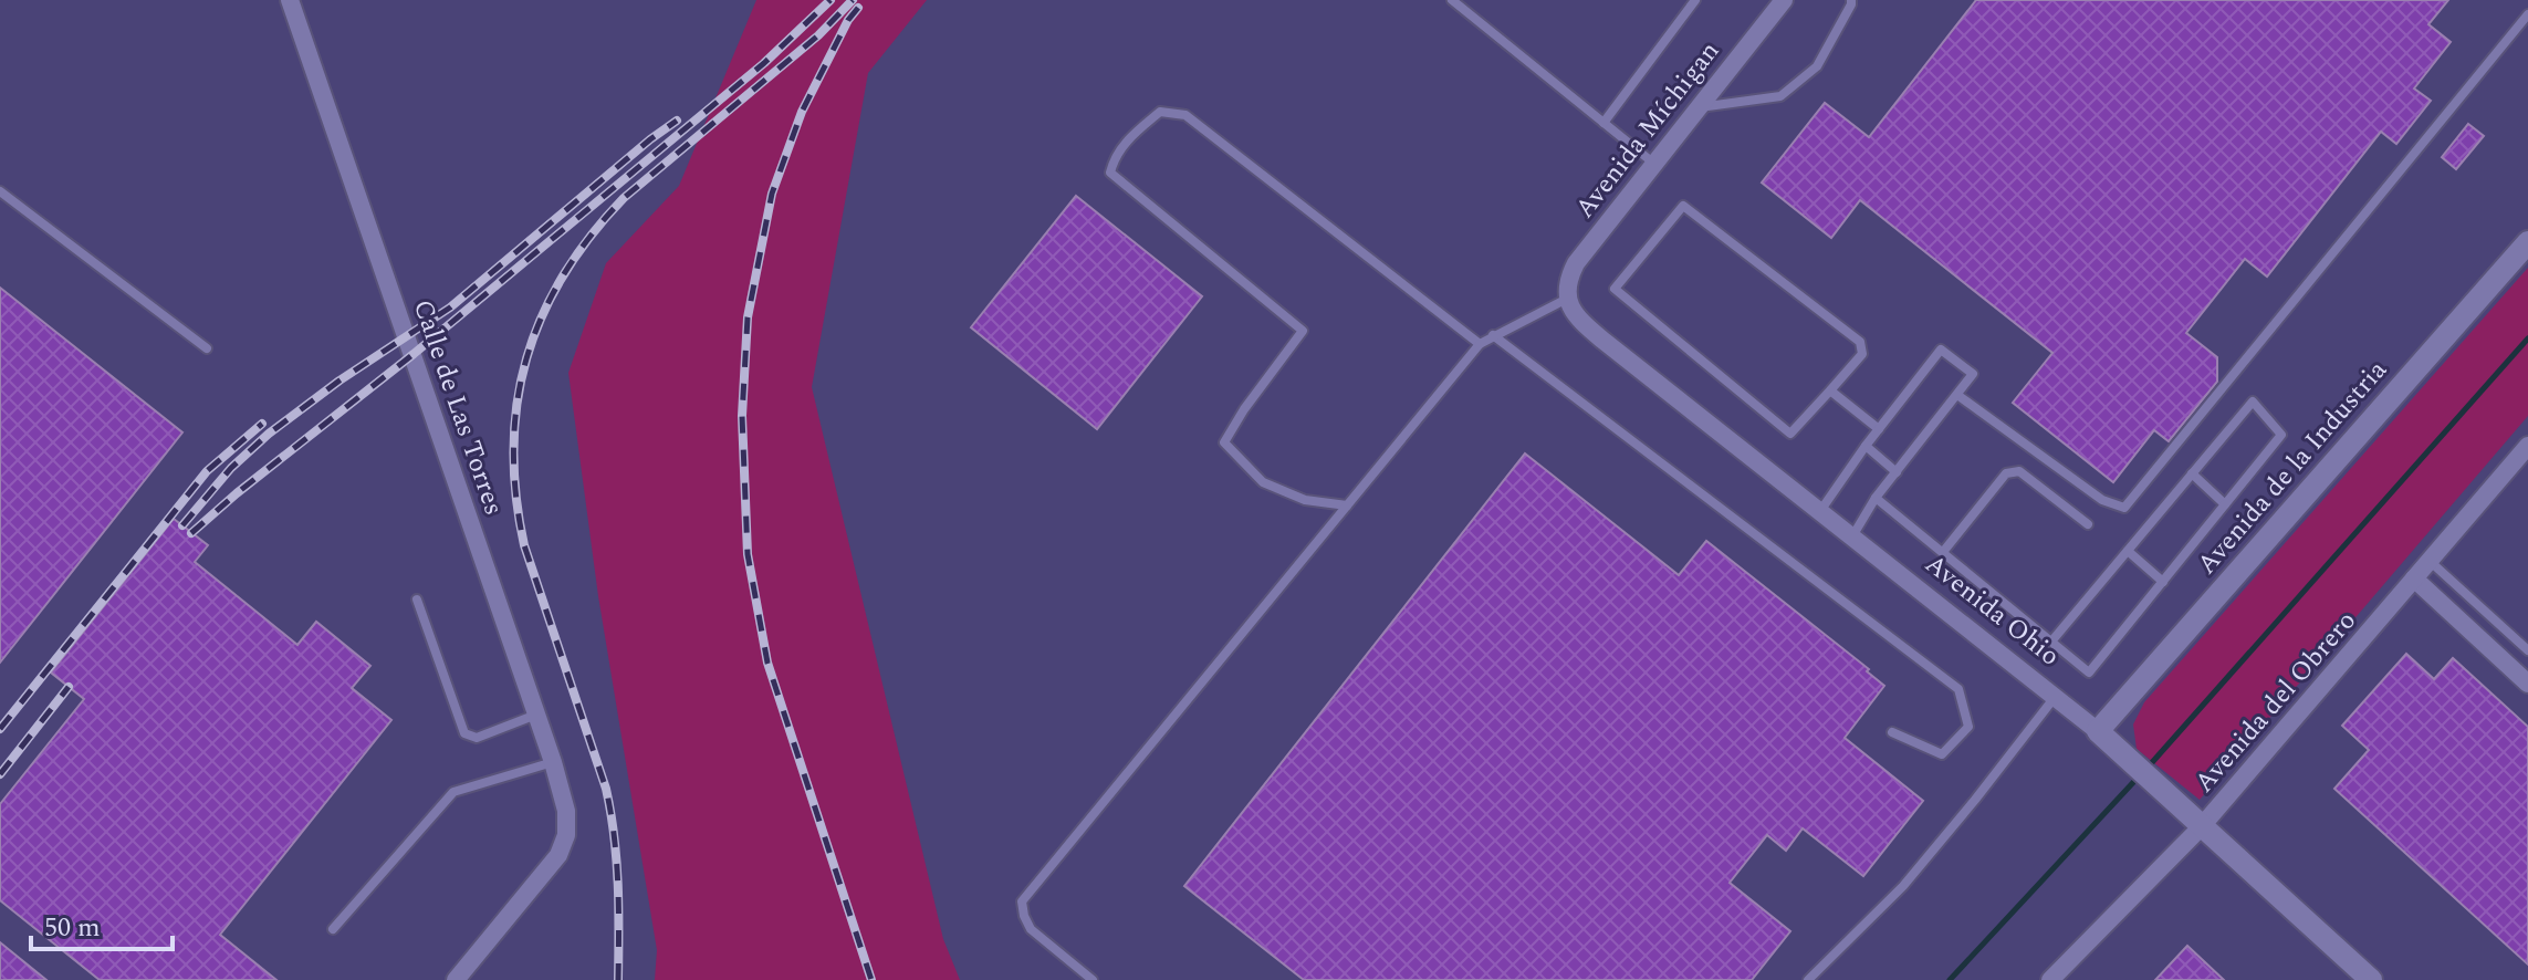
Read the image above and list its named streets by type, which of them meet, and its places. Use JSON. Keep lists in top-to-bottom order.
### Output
{
  "streets": {
    "street": [
      "Avenida Míchigan",
      "Calle de Las Torres",
      "Avenida de la Industria",
      "Avenida Ohio",
      "Avenida del Obrero"
    ]
  },
  "crossings": [
    ["Avenida Míchigan", "Avenida Ohio"],
    ["Avenida de la Industria", "Avenida Ohio"],
    ["Avenida Ohio", "Avenida del Obrero"]
  ],
  "scale_bar": "50 m"
}
